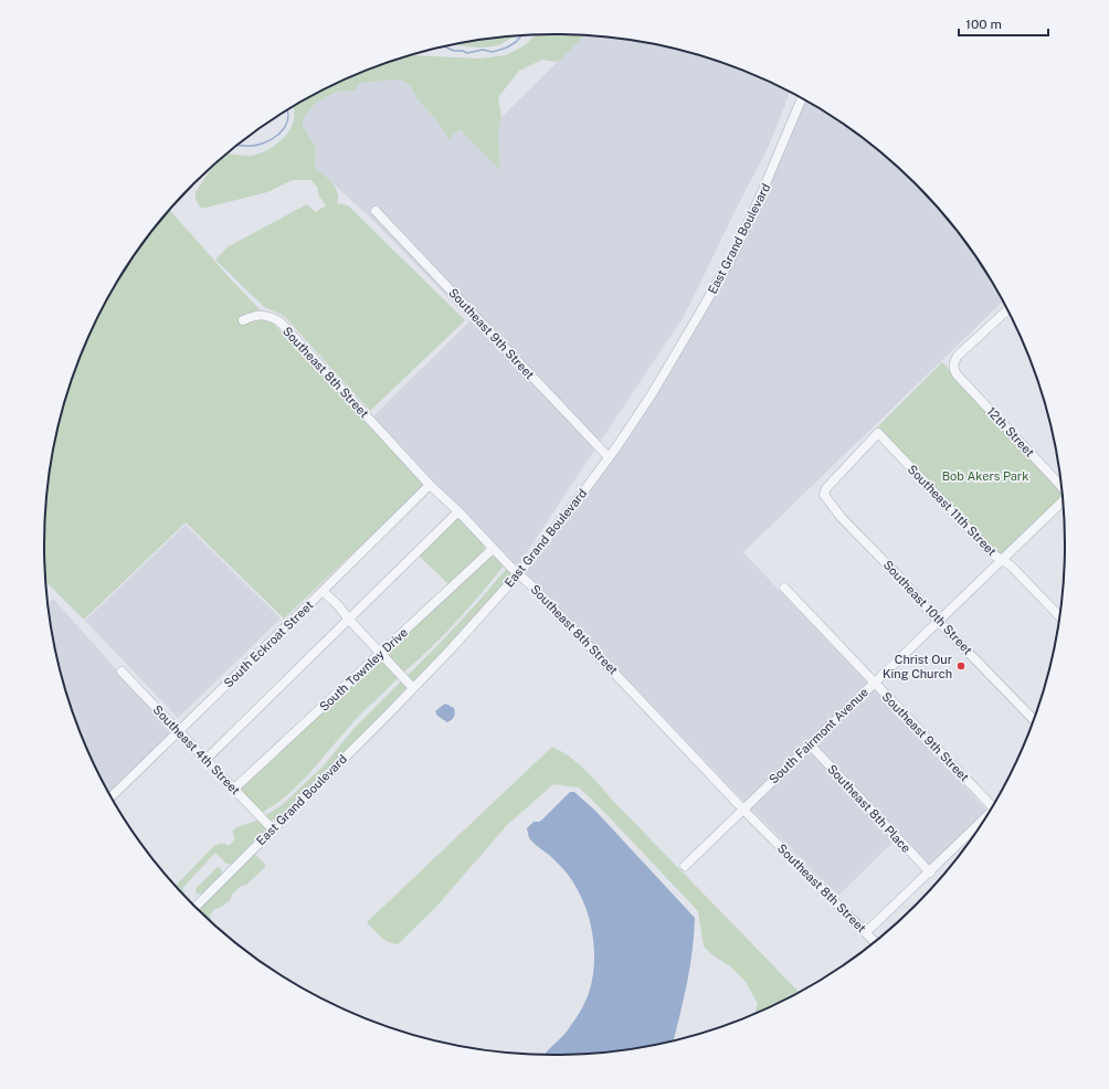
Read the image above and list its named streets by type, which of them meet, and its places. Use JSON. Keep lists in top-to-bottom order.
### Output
{
  "streets": {
    "street": [
      "East Grand Boulevard",
      "Southeast 9th Street",
      "Southeast 8th Street",
      "12th Street",
      "Southeast 11th Street",
      "Southeast 10th Street",
      "South Eckroat Street",
      "South Townley Drive",
      "South Fairmont Avenue",
      "Southeast 4th Street",
      "Southeast 8th Place"
    ]
  },
  "crossings": [
    ["East Grand Boulevard", "Southeast 9th Street"],
    ["East Grand Boulevard", "Southeast 8th Street"],
    ["East Grand Boulevard", "Southeast 4th Street"],
    ["Southeast 9th Street", "South Fairmont Avenue"],
    ["Southeast 8th Street", "South Eckroat Street"],
    ["Southeast 8th Street", "South Townley Drive"],
    ["Southeast 8th Street", "South Fairmont Avenue"],
    ["Southeast 11th Street", "Southeast 10th Street"],
    ["Southeast 11th Street", "South Fairmont Avenue"],
    ["Southeast 10th Street", "South Fairmont Avenue"],
    ["South Eckroat Street", "Southeast 4th Street"],
    ["South Townley Drive", "Southeast 4th Street"],
    ["South Fairmont Avenue", "Southeast 8th Place"]
  ],
  "parks": ["Bob Akers Park"],
  "places": ["Christ Our King Church"],
  "scale_bar": "100 m"
}
